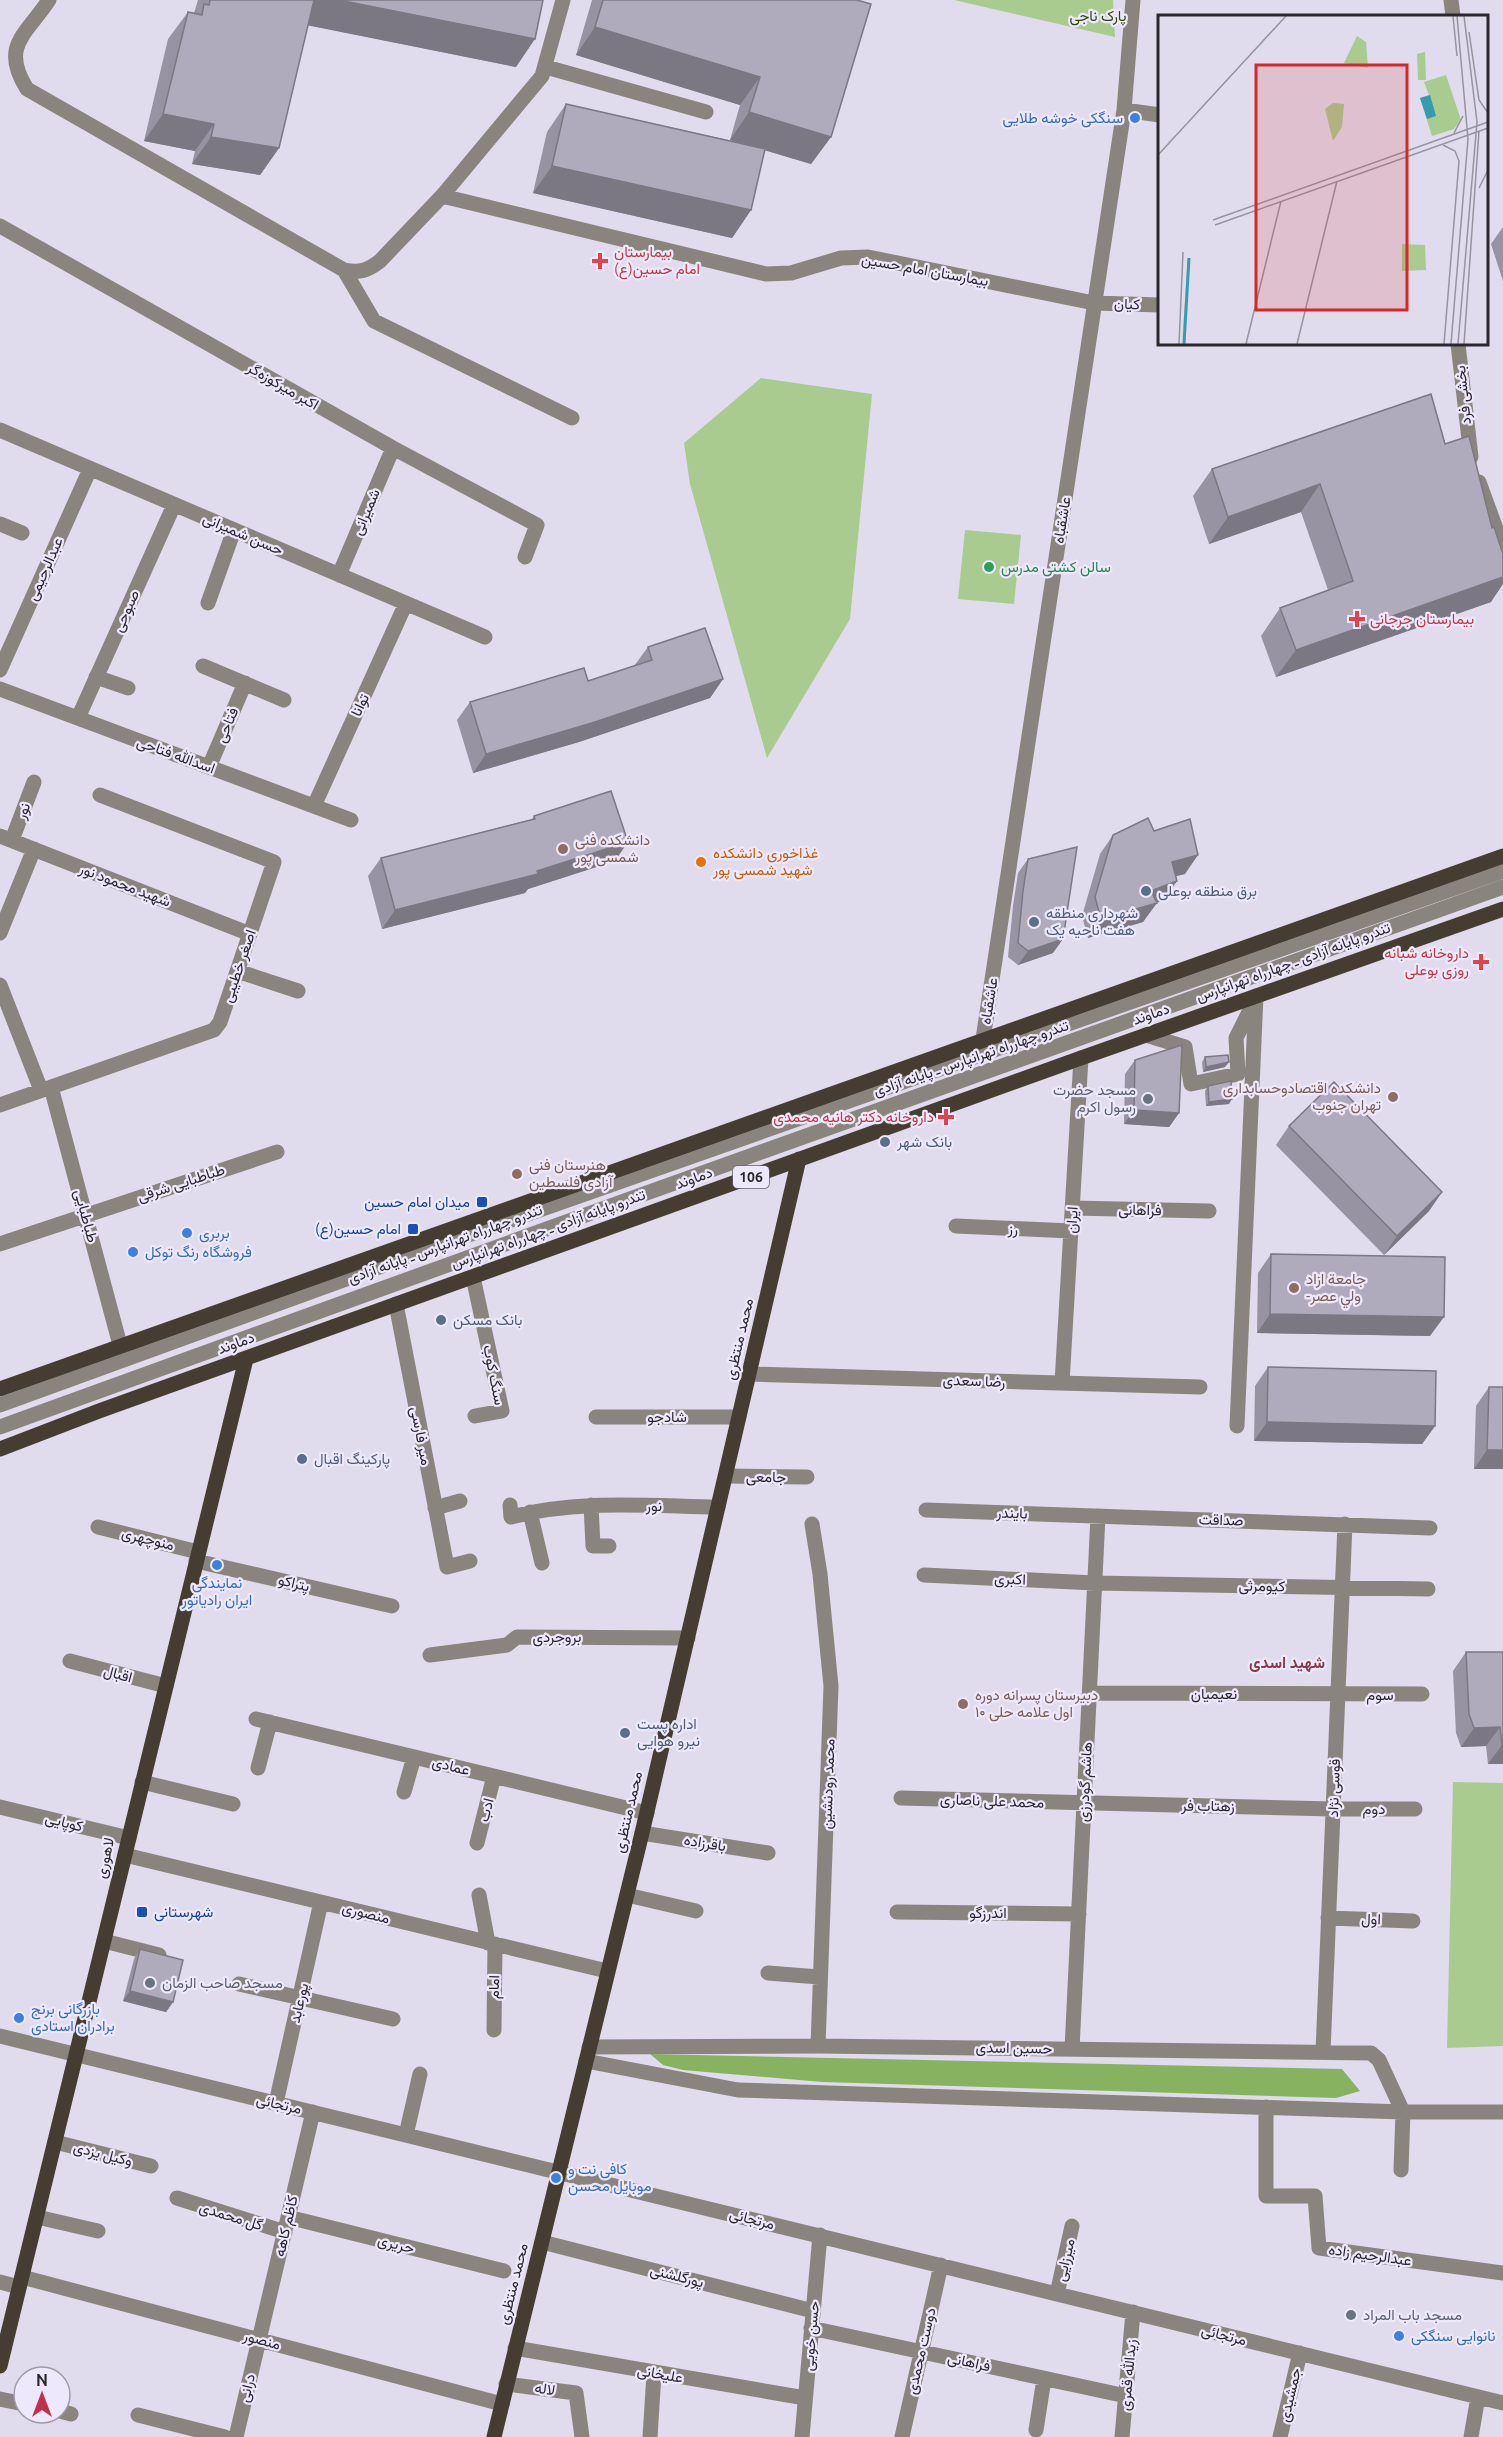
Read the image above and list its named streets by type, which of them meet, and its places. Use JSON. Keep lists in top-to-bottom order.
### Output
{
  "streets": {
    "main road": [
      "دماوند",
      "106",
      "محمد منتظری",
      "لاهوری"
    ],
    "street": [
      "بیمارستان امام حسین",
      "کیان",
      "اکبر میرکوزه‌گر",
      "بخشی فرد",
      "شمیرانی",
      "عاشقباه",
      "حسن شمیرانی",
      "عبدالرحیمی",
      "صبوحی",
      "توانا",
      "فتاحی",
      "اسدالله فتاحی",
      "نور",
      "شهید محمود نور",
      "تندرو پایانه آزادی ـ چهارراه تهرانپارس",
      "اصغر خطیبی",
      "تندرو چهارراه تهرانپارس ـ پایانه آزادی",
      "طباطبایی شرقی",
      "فراهانی",
      "طباطبایی",
      "ایران",
      "رز",
      "سنگ کوب",
      "رضا سعدی",
      "شادجو",
      "میر فارسی",
      "جامعی",
      "بایندر",
      "صداقت",
      "منوچهری",
      "اکبری",
      "پتراکو",
      "کیومرثی",
      "بروجردی",
      "اقبال",
      "نعیمیان",
      "سوم",
      "عمادی",
      "هاشم گودرزی",
      "محمد رودنشین",
      "قوسی نژاد",
      "محمد علی ناصاری",
      "زهتاب فر",
      "دوم",
      "ادب",
      "کوپایی",
      "باقرزاده",
      "منصوری",
      "اندرزگو",
      "اول",
      "امام",
      "پورعابد",
      "حسین اسدی",
      "مرتجائی",
      "وکیل یزدی",
      "گل محمدی",
      "کاظم کاهه",
      "حریری",
      "عبدالرحیم زاده",
      "میرزایی",
      "پورگلشنی",
      "حسن خویی",
      "منصور",
      "دوست محمدی",
      "علیخانی",
      "زیدالله قمری",
      "درانی",
      "لاله",
      "جمشیدی"
    ]
  },
  "crossings": [
    ["بیمارستان امام حسین", "کیان"],
    ["بیمارستان امام حسین", "عاشقباه"],
    ["کیان", "عاشقباه"],
    ["اکبر میرکوزه‌گر", "شمیرانی"],
    ["شمیرانی", "حسن شمیرانی"],
    ["حسن شمیرانی", "عبدالرحیمی"],
    ["حسن شمیرانی", "صبوحی"],
    ["حسن شمیرانی", "توانا"],
    ["صبوحی", "اسدالله فتاحی"],
    ["توانا", "اسدالله فتاحی"],
    ["فتاحی", "اسدالله فتاحی"],
    ["نور", "شهید محمود نور"],
    ["نور", "محمد منتظری"],
    ["شهید محمود نور", "اصغر خطیبی"],
    ["اصغر خطیبی", "طباطبایی"],
    ["دماوند", "ایران"],
    ["دماوند", "محمد منتظری"],
    ["دماوند", "سنگ کوب"],
    ["دماوند", "میر فارسی"],
    ["دماوند", "لاهوری"],
    ["طباطبایی شرقی", "طباطبایی"],
    ["فراهانی", "ایران"],
    ["فراهانی", "حسن خویی"],
    ["فراهانی", "دوست محمدی"],
    ["فراهانی", "زیدالله قمری"],
    ["ایران", "رز"],
    ["ایران", "رضا سعدی"],
    ["محمد منتظری", "رضا سعدی"],
    ["محمد منتظری", "شادجو"],
    ["محمد منتظری", "جامعی"],
    ["محمد منتظری", "بروجردی"],
    ["محمد منتظری", "عمادی"],
    ["محمد منتظری", "باقرزاده"],
    ["محمد منتظری", "منصوری"],
    ["محمد منتظری", "حسین اسدی"],
    ["محمد منتظری", "مرتجائی"],
    ["محمد منتظری", "پورگلشنی"],
    ["محمد منتظری", "منصور"],
    ["محمد منتظری", "علیخانی"],
    ["محمد منتظری", "لاله"],
    ["بایندر", "صداقت"],
    ["بایندر", "هاشم گودرزی"],
    ["صداقت", "هاشم گودرزی"],
    ["صداقت", "قوسی نژاد"],
    ["منوچهری", "پتراکو"],
    ["منوچهری", "لاهوری"],
    ["اکبری", "کیومرثی"],
    ["اکبری", "هاشم گودرزی"],
    ["پتراکو", "لاهوری"],
    ["کیومرثی", "هاشم گودرزی"],
    ["کیومرثی", "قوسی نژاد"],
    ["اقبال", "لاهوری"],
    ["نعیمیان", "سوم"],
    ["نعیمیان", "هاشم گودرزی"],
    ["نعیمیان", "قوسی نژاد"],
    ["سوم", "قوسی نژاد"],
    ["عمادی", "ادب"],
    ["هاشم گودرزی", "محمد علی ناصاری"],
    ["هاشم گودرزی", "زهتاب فر"],
    ["هاشم گودرزی", "اندرزگو"],
    ["هاشم گودرزی", "حسین اسدی"],
    ["محمد رودنشین", "حسین اسدی"],
    ["قوسی نژاد", "زهتاب فر"],
    ["قوسی نژاد", "دوم"],
    ["قوسی نژاد", "اول"],
    ["قوسی نژاد", "حسین اسدی"],
    ["محمد علی ناصاری", "زهتاب فر"],
    ["زهتاب فر", "دوم"],
    ["کوپایی", "لاهوری"],
    ["لاهوری", "منصوری"],
    ["لاهوری", "مرتجائی"],
    ["لاهوری", "وکیل یزدی"],
    ["لاهوری", "منصور"],
    ["منصوری", "امام"],
    ["منصوری", "پورعابد"],
    ["پورعابد", "مرتجائی"],
    ["مرتجائی", "کاظم کاهه"],
    ["مرتجائی", "میرزایی"],
    ["مرتجائی", "حسن خویی"],
    ["مرتجائی", "دوست محمدی"],
    ["مرتجائی", "زیدالله قمری"],
    ["مرتجائی", "جمشیدی"],
    ["گل محمدی", "کاظم کاهه"],
    ["گل محمدی", "حریری"],
    ["کاظم کاهه", "حریری"],
    ["کاظم کاهه", "منصور"],
    ["کاظم کاهه", "درانی"],
    ["پورگلشنی", "حسن خویی"],
    ["حسن خویی", "علیخانی"],
    ["منصور", "درانی"]
  ],
  "districts": ["شهید اسدی"],
  "parks": ["پارک ناجی"],
  "places": {
    "other": [
      "سنگکی خوشه طلایی",
      "سالن کشتی مدرس",
      "دانشکده فنی شمسی پور",
      "غذاخوری دانشکده شهید شمسی پور",
      "برق منطقه بوعلی",
      "شهرداری منطقه هفت ناحیه یک",
      "دانشکده اقتصادوحسابداری تهران جنوب",
      "مسجد حضرت رسول اکرم",
      "بانک شهر",
      "هنرستان فنی آزادی فلسطین",
      "بربری",
      "فروشگاه رنگ توکل",
      "جامعة ازاد -ولي عصر",
      "بانک مسکن",
      "پارکینگ اقبال",
      "نمایندگی ایران رادیاتور",
      "دبیرستان پسرانه دوره اول علامه حلی ۱۰",
      "اداره پست نیرو هوایی",
      "مسجد صاحب الزمان",
      "بازرگانی برنج برادران استادی",
      "کافی نت و موبایل محسن",
      "مسجد باب المراد",
      "نانوایی سنگکی"
    ],
    "health": [
      "بیمارستان امام حسین(ع)",
      "بیمارستان جرجانی",
      "داروخانه شبانه روزی بوعلی",
      "داروخانه دکتر هانیه محمدی"
    ],
    "transit": ["میدان امام حسین", "امام حسين(ع)", "شهرستانی"]
  },
  "north": "top"
}
